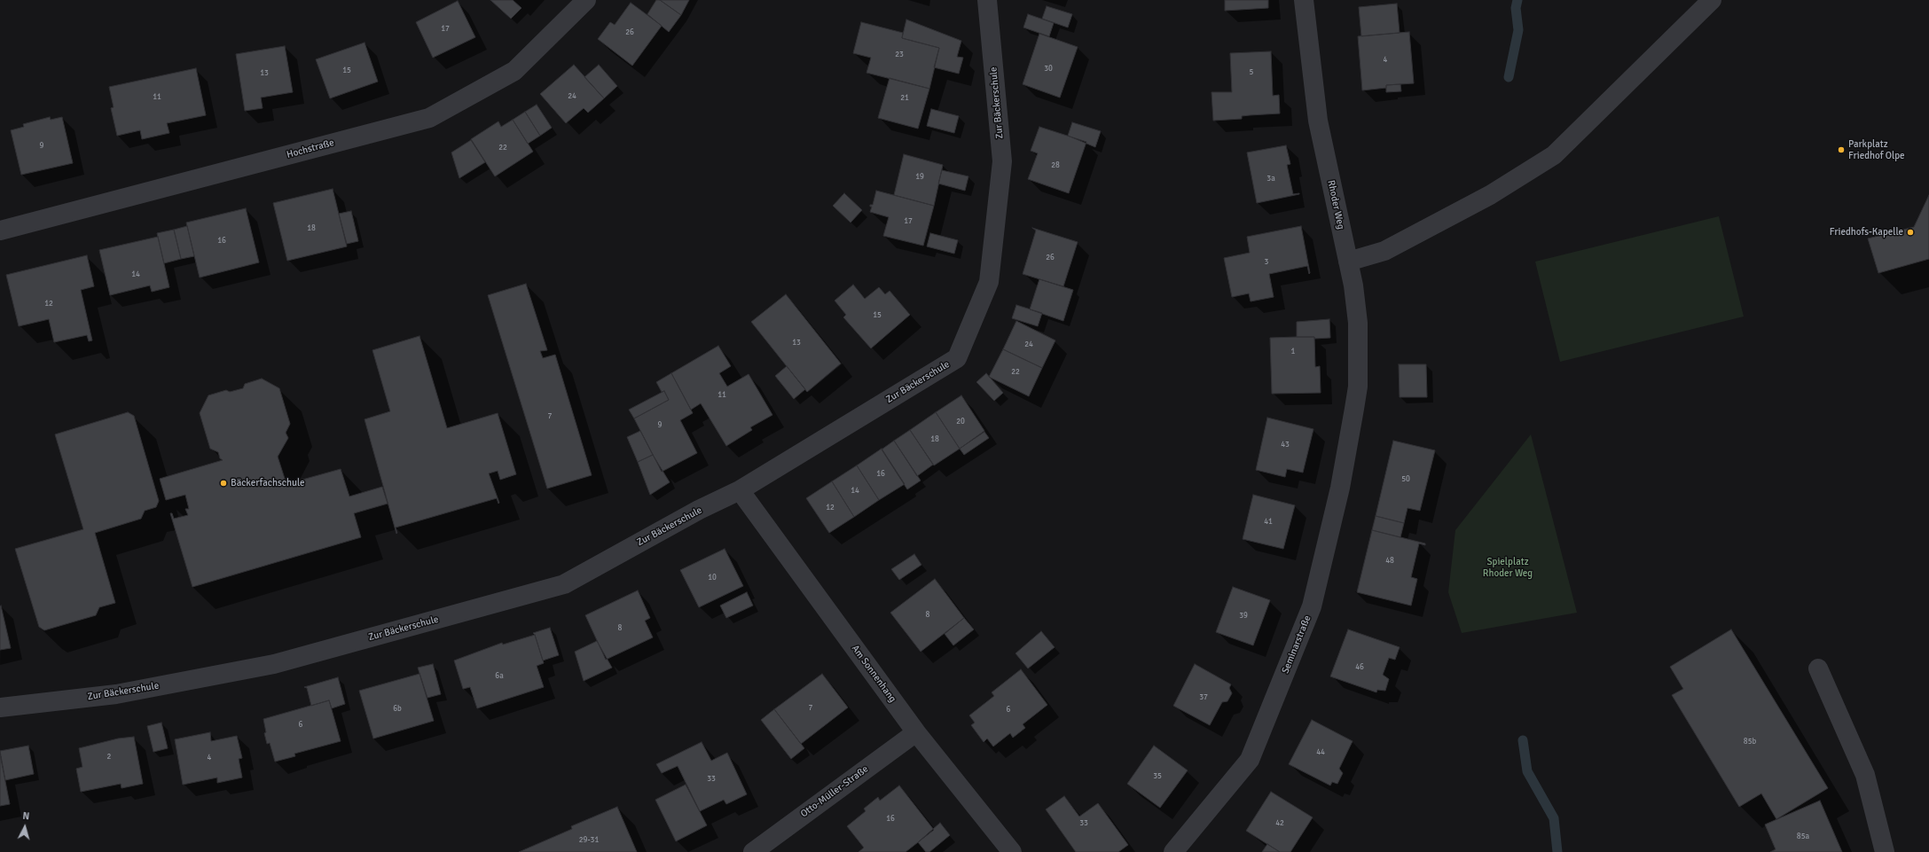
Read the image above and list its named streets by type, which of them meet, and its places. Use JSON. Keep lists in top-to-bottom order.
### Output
{
  "streets": {
    "street": [
      "Zur Bäckerschule",
      "Hochstraße",
      "Rhoder Weg",
      "Seminarstraße",
      "Am Sonnenhang",
      "Otto-Müller-Straße"
    ]
  },
  "crossings": [
    ["Zur Bäckerschule", "Am Sonnenhang"],
    ["Rhoder Weg", "Seminarstraße"],
    ["Am Sonnenhang", "Otto-Müller-Straße"]
  ],
  "parks": ["Spielplatz Rhoder Weg"],
  "places": ["Parkplatz Friedhof Olpe", "Friedhofs-Kapelle", "Bäckerfachschule"],
  "house_numbers": [
    "17",
    "26",
    "23",
    "4",
    "30",
    "15",
    "5",
    "13",
    "24",
    "11",
    "21",
    "9",
    "22",
    "28",
    "19",
    "3a",
    "17",
    "18",
    "16",
    "26",
    "3",
    "14",
    "12",
    "15",
    "13",
    "24",
    "1",
    "22",
    "11",
    "7",
    "20",
    "9",
    "18",
    "43",
    "16",
    "50",
    "14",
    "12",
    "41",
    "48",
    "10",
    "8",
    "39",
    "8",
    "46",
    "6a",
    "37",
    "7",
    "6b",
    "6",
    "6",
    "85b",
    "44",
    "2",
    "4",
    "35",
    "33",
    "16",
    "33",
    "42",
    "85a",
    "29-31"
  ],
  "north": "top"
}
